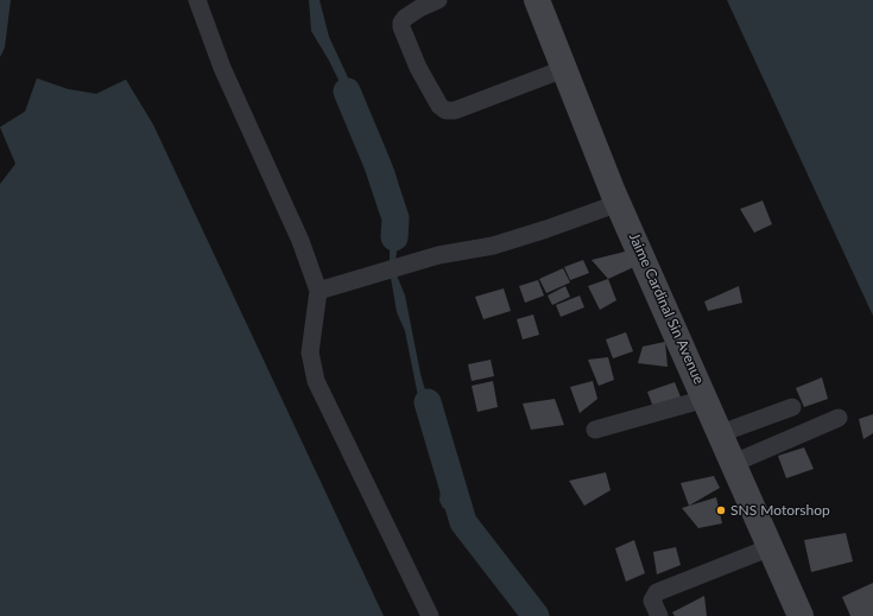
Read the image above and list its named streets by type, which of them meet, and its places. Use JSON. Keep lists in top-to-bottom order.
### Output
{
  "streets": {
    "main road": ["Jaime Cardinal Sin Avenue"]
  },
  "places": ["SNS Motorshop"]
}
